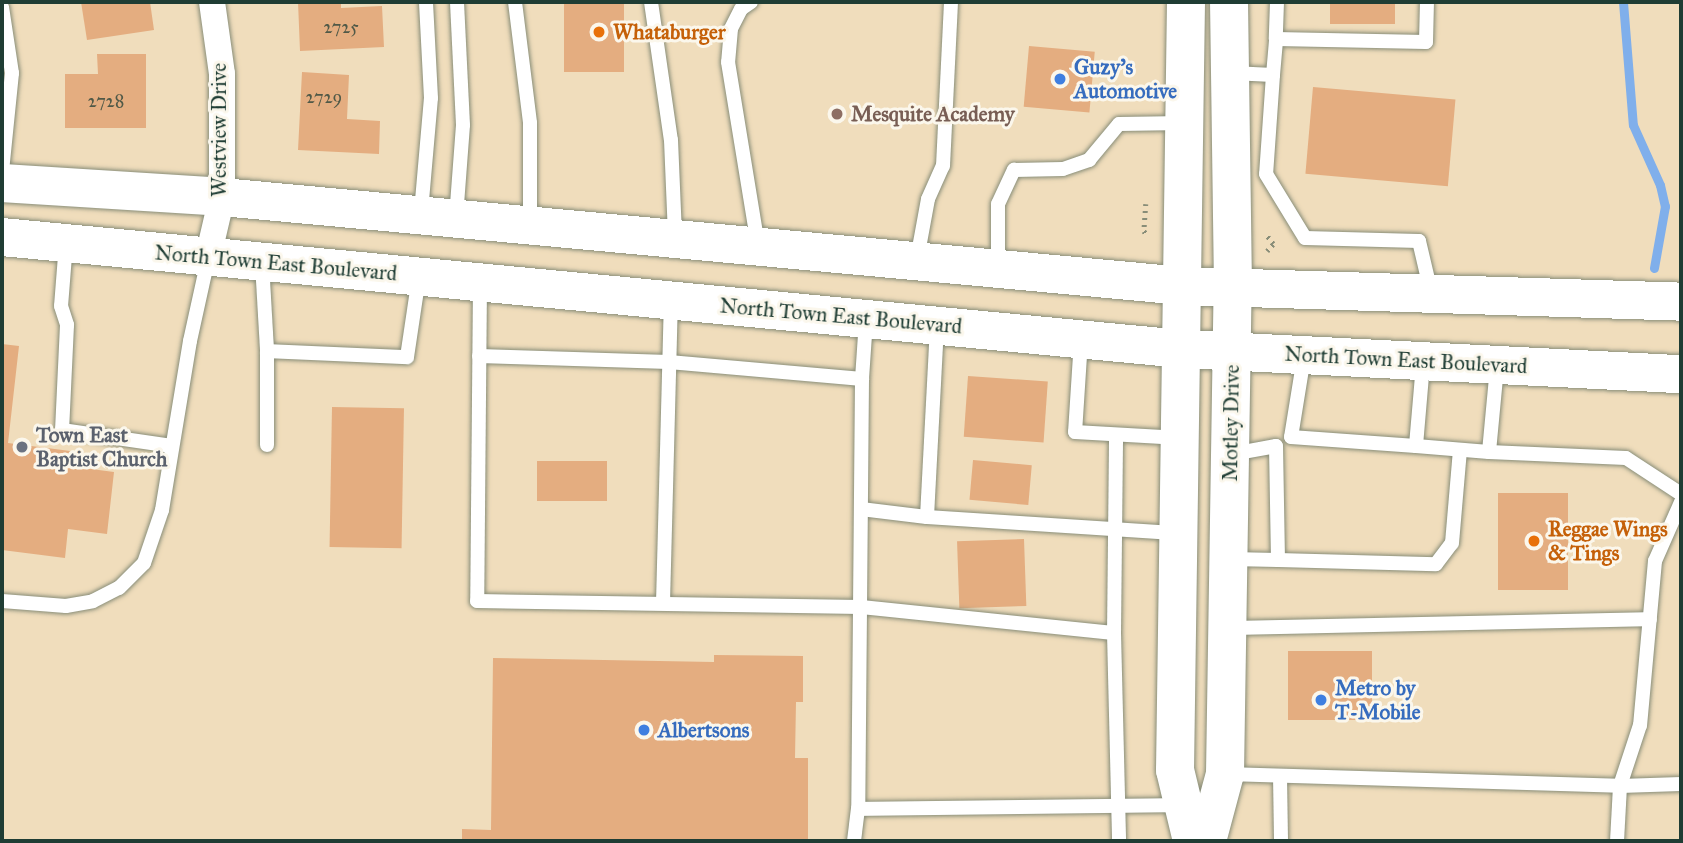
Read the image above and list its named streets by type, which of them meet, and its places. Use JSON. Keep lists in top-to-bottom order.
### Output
{
  "streets": {
    "main road": ["North Town East Boulevard", "Motley Drive"],
    "street": ["Westview Drive"]
  },
  "crossings": [
    ["Westview Drive", "North Town East Boulevard"],
    ["North Town East Boulevard", "Motley Drive"]
  ],
  "places": [
    "Whataburger",
    "Guzy's Automotive",
    "Mesquite Academy",
    "Town East Baptist Church",
    "Reggae Wings & Tings",
    "Metro by T-Mobile",
    "Albertsons"
  ],
  "house_numbers": ["2725", "2729", "2728"]
}
